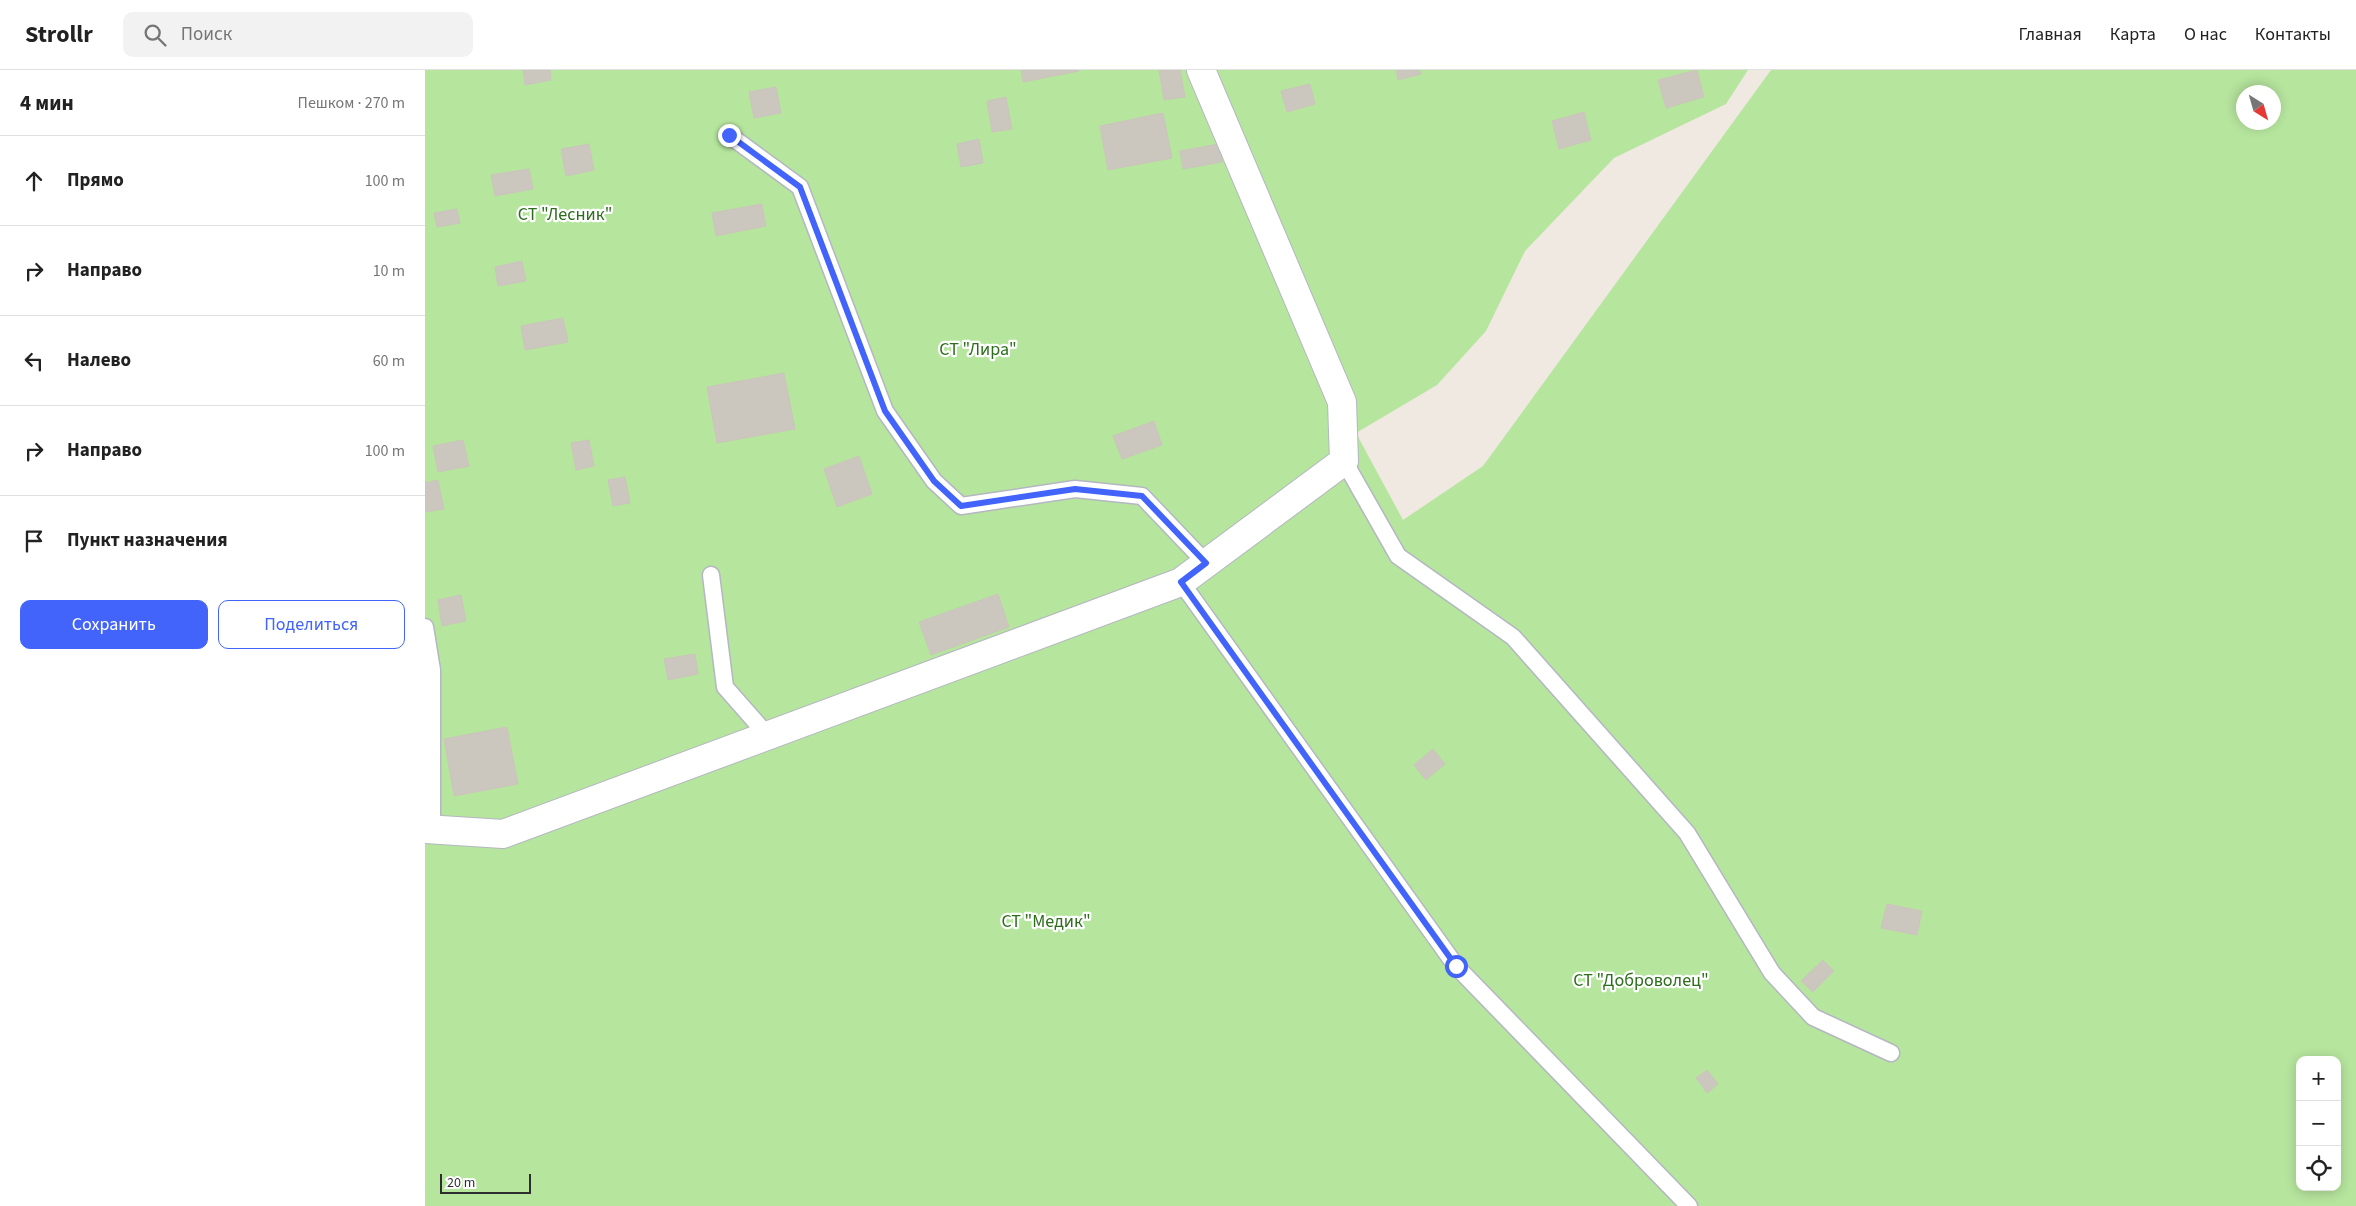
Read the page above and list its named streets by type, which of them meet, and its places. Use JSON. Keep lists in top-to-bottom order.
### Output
{
  "parks": [
    "СТ \"Лесник\"",
    "СТ \"Лира\"",
    "СТ \"Медик\"",
    "СТ \"Доброволец\""
  ],
  "scale_bar": "20 m",
  "north": "bottom right",
  "page": {
    "header": "Strollr",
    "search": "Поиск",
    "nav": [
      "Главная",
      "Карта",
      "О нас",
      "Контакты"
    ],
    "heading": ["4 мин", "Пешком · 270 m"],
    "list": [
      ["Прямо", "100 m"],
      ["Направо", "10 m"],
      ["Налево", "60 m"],
      ["Направо", "100 m"],
      "Пункт назначения"
    ],
    "buttons": ["Сохранить", "Поделиться"],
    "map_buttons": ["+", "−"],
    "scale": "20 m"
  }
}
